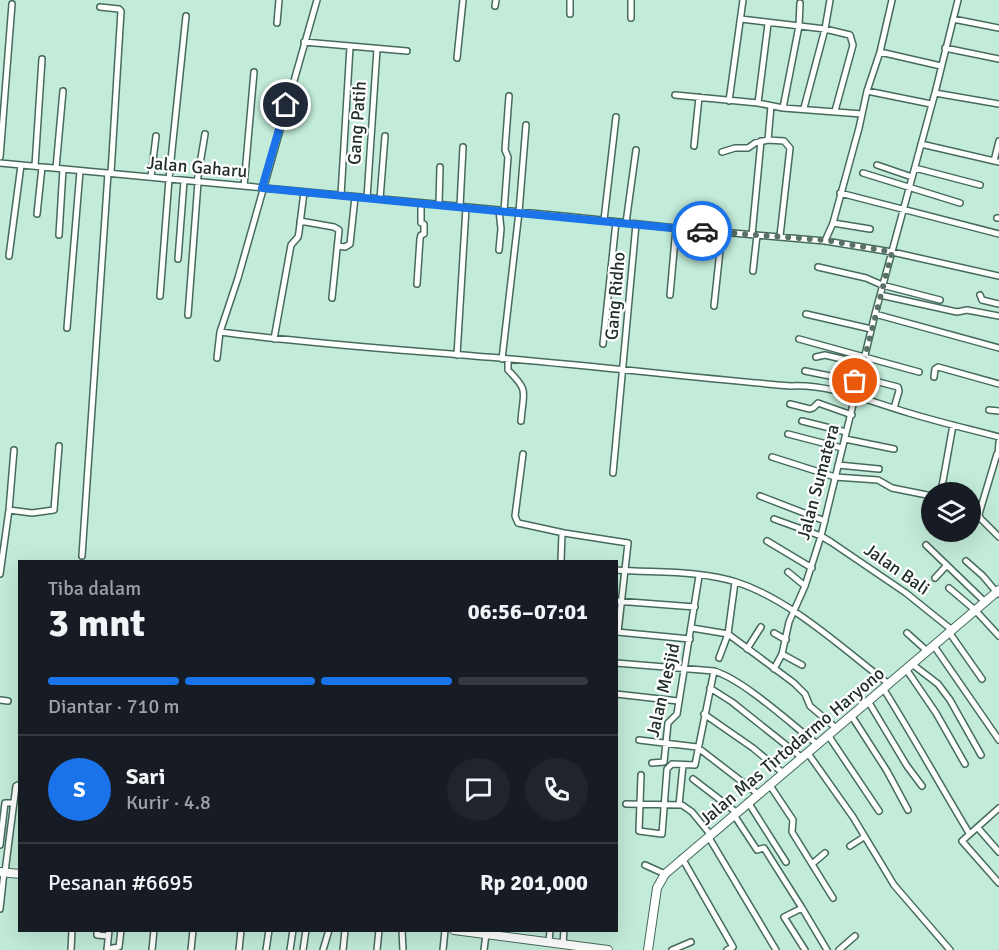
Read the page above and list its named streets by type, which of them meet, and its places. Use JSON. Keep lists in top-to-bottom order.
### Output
{
  "streets": {
    "street": [
      "Gang Patih",
      "Jalan Gaharu",
      "Gang Ridho",
      "Jalan Sumatera",
      "Jalan Bali",
      "Jalan Mesjid",
      "Jalan Mas Tirtodarmo Haryono"
    ]
  },
  "crossings": [
    ["Gang Patih", "Jalan Gaharu"],
    ["Jalan Gaharu", "Gang Ridho"],
    ["Jalan Gaharu", "Jalan Sumatera"],
    ["Jalan Sumatera", "Jalan Bali"],
    ["Jalan Bali", "Jalan Mas Tirtodarmo Haryono"]
  ],
  "page": {
    "heading": ["3 mnt", "Tiba dalam", "06:56–07:01"],
    "panel": [
      "Sari",
      "Kurir · 4.8",
      "Pesanan #6695",
      "Rp 201,000"
    ],
    "bar": "Diantar · 710 m",
    "round": "S"
  }
}
